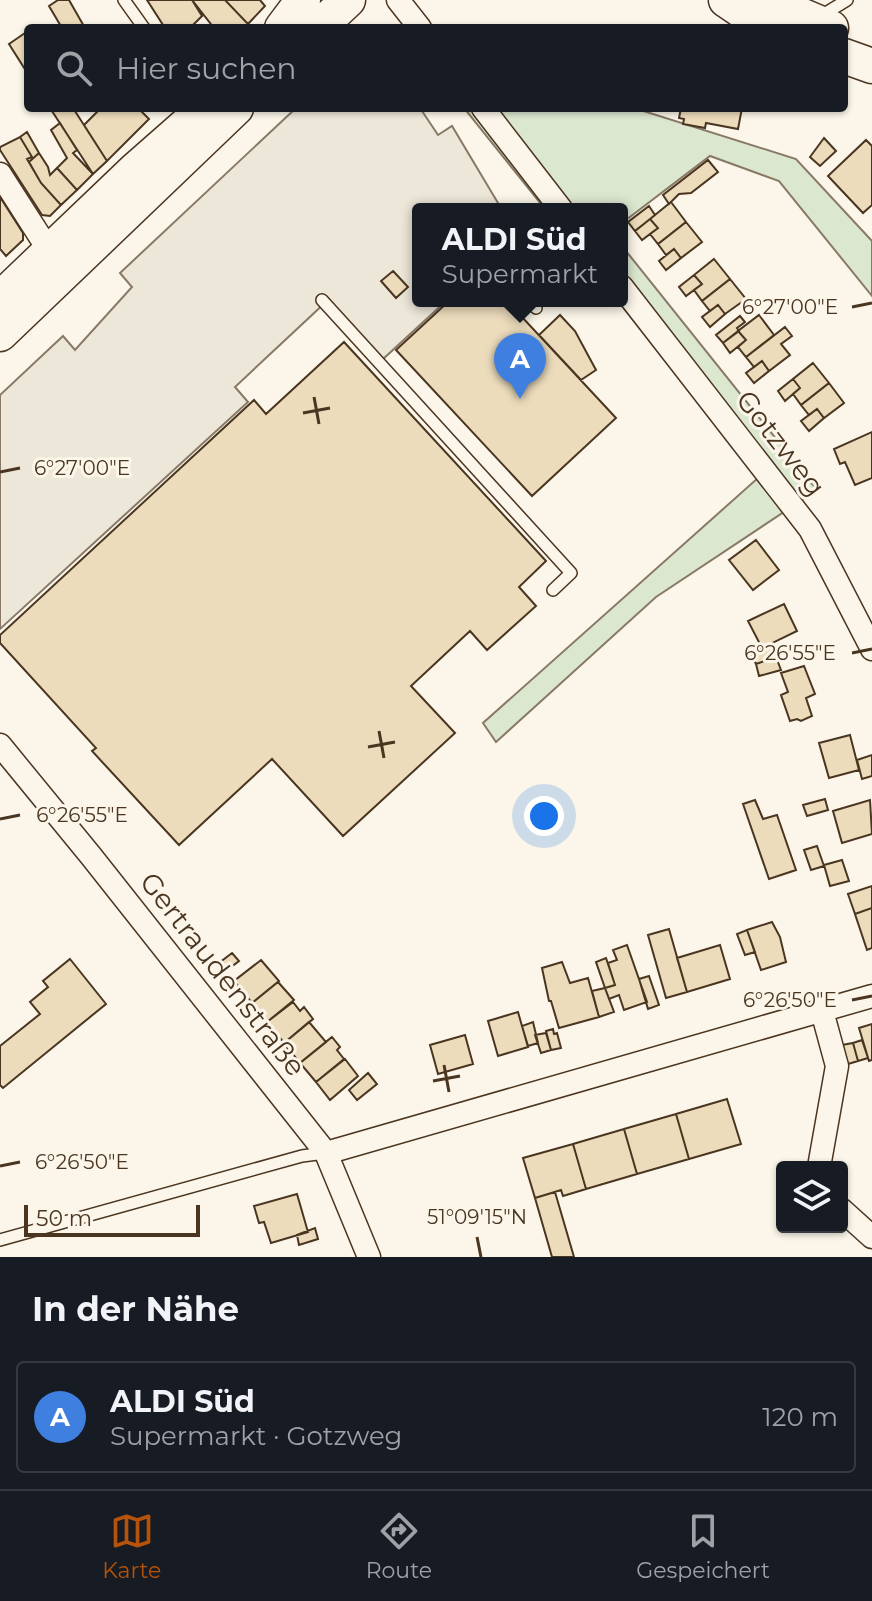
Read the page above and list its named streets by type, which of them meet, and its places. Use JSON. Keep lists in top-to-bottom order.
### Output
{
  "streets": {
    "street": ["Gotzweg", "Gertraudenstraße"]
  },
  "scale_bar": "50 m",
  "page": {
    "search": "Hier suchen",
    "popup": ["ALDI Süd", "Supermarkt"],
    "pins": "A",
    "scale": "50 m",
    "heading": "In der Nähe",
    "list": [
      {
        "mark": "A",
        "name": "ALDI Süd",
        "note": "Supermarkt · Gotzweg",
        "value": "120 m"
      }
    ],
    "nav": ["Karte", "Route", "Gespeichert"]
  },
  "coordinates": [
    "6°27'00\"E",
    "6°26'55\"E",
    "6°26'50\"E",
    "51°09'15\"N"
  ]
}
